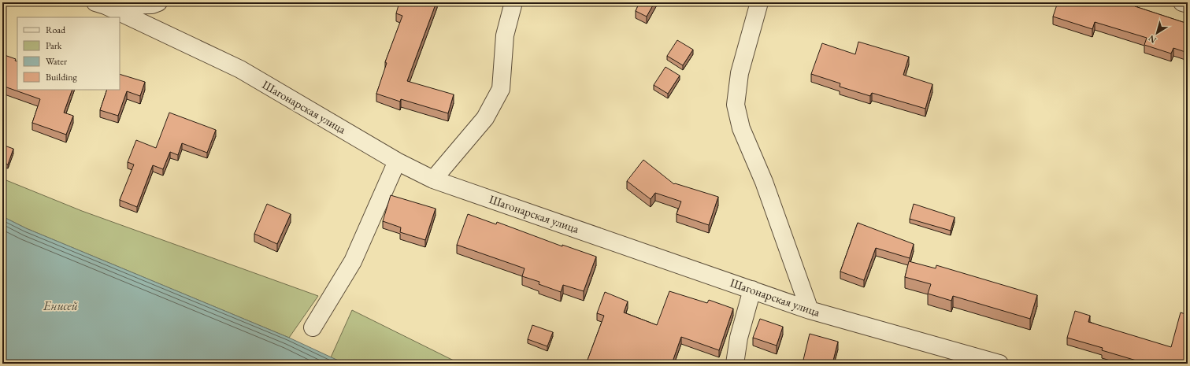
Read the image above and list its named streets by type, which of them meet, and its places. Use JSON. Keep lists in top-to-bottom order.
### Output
{
  "streets": {
    "street": ["Шагонарская улица"]
  },
  "water": ["Енисей"],
  "legend": [
    "Road",
    "Park",
    "Water",
    "Building"
  ],
  "north": "bottom left"
}
